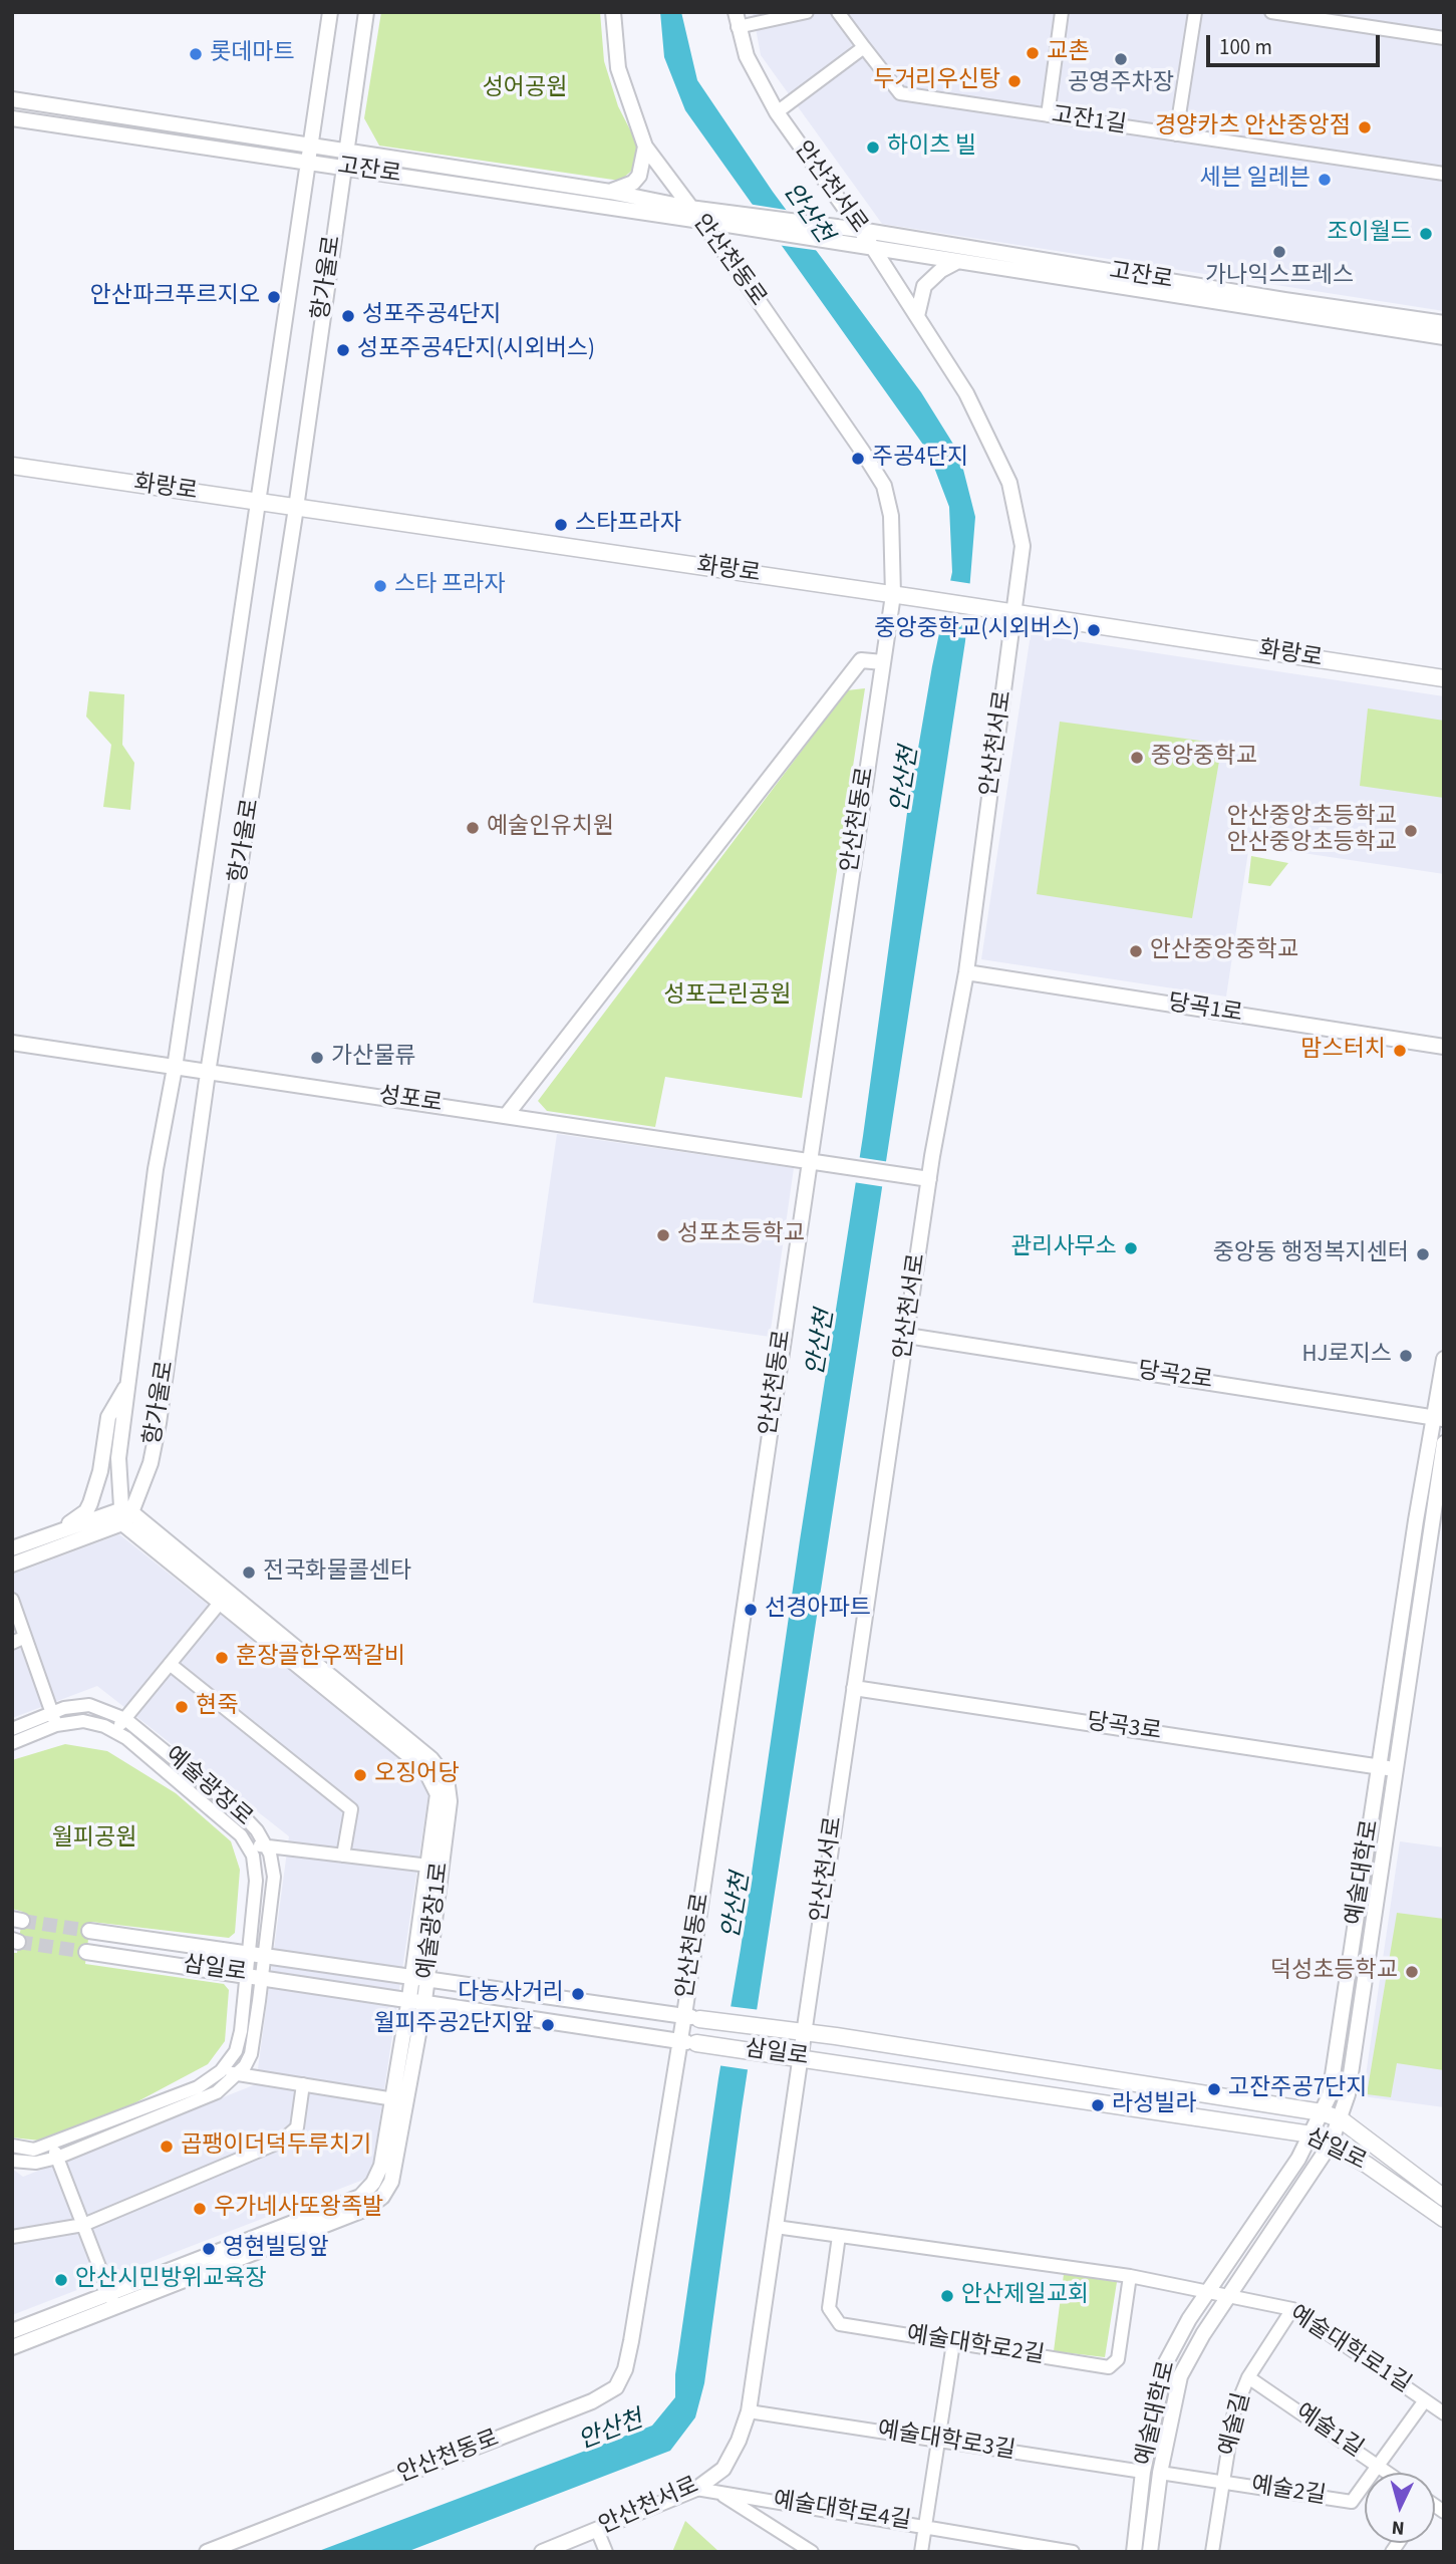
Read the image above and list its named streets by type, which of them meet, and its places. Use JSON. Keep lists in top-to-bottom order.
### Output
{
  "streets": {
    "main road": ["화랑로", "삼일로"],
    "street": [
      "고잔1길",
      "고잔로",
      "안산천서로",
      "안산천동로",
      "항가울로",
      "당곡1로",
      "성포로",
      "당곡2로",
      "당곡3로",
      "예술광장로",
      "예술대학로",
      "예술광장1로",
      "예술대학로2길",
      "예술대학로1길",
      "예술길",
      "예술1길",
      "예술대학로3길",
      "예술2길",
      "예술대학로4길"
    ]
  },
  "crossings": [
    ["고잔로", "안산천서로"],
    ["고잔로", "안산천동로"],
    ["고잔로", "항가울로"],
    ["안산천서로", "화랑로"],
    ["안산천서로", "당곡1로"],
    ["안산천서로", "성포로"],
    ["안산천서로", "당곡2로"],
    ["안산천서로", "당곡3로"],
    ["안산천서로", "삼일로"],
    ["안산천서로", "예술대학로3길"],
    ["안산천동로", "화랑로"],
    ["안산천동로", "성포로"],
    ["안산천동로", "삼일로"],
    ["항가울로", "화랑로"],
    ["항가울로", "성포로"],
    ["항가울로", "예술광장1로"],
    ["당곡2로", "예술대학로"],
    ["당곡3로", "예술대학로"],
    ["예술광장로", "삼일로"],
    ["예술대학로", "삼일로"],
    ["예술대학로", "예술대학로1길"],
    ["예술대학로", "예술대학로3길"],
    ["예술광장1로", "삼일로"],
    ["예술대학로1길", "예술길"],
    ["예술길", "예술1길"],
    ["예술길", "예술2길"],
    ["예술1길", "예술2길"]
  ],
  "water": ["안산천"],
  "parks": ["성어공원", "성포근린공원", "월피공원"],
  "places": [
    "교촌",
    "롯데마트",
    "공영주차장",
    "두거리우신탕",
    "경양카츠 안산중앙점",
    "하이츠 빌",
    "세븐 일레븐",
    "조이월드",
    "가나익스프레스",
    "안산파크푸르지오",
    "성포주공4단지",
    "성포주공4단지(시외버스)",
    "주공4단지",
    "스타프라자",
    "스타 프라자",
    "중앙중학교(시외버스)",
    "중앙중학교",
    "예술인유치원",
    "안산중앙초등학교 안산중앙초등학교",
    "안산중앙중학교",
    "맘스터치",
    "가산물류",
    "성포초등학교",
    "관리사무소",
    "중앙동 행정복지센터",
    "HJ로지스",
    "전국화물콜센타",
    "선경아파트",
    "훈장골한우짝갈비",
    "현죽",
    "오징어당",
    "덕성초등학교",
    "다농사거리",
    "월피주공2단지앞",
    "고잔주공7단지",
    "라성빌라",
    "곱팽이더덕두루치기",
    "우가네사또왕족발",
    "영현빌딩앞",
    "안산시민방위교육장",
    "안산제일교회"
  ],
  "scale_bar": "100 m",
  "north": "bottom"
}
